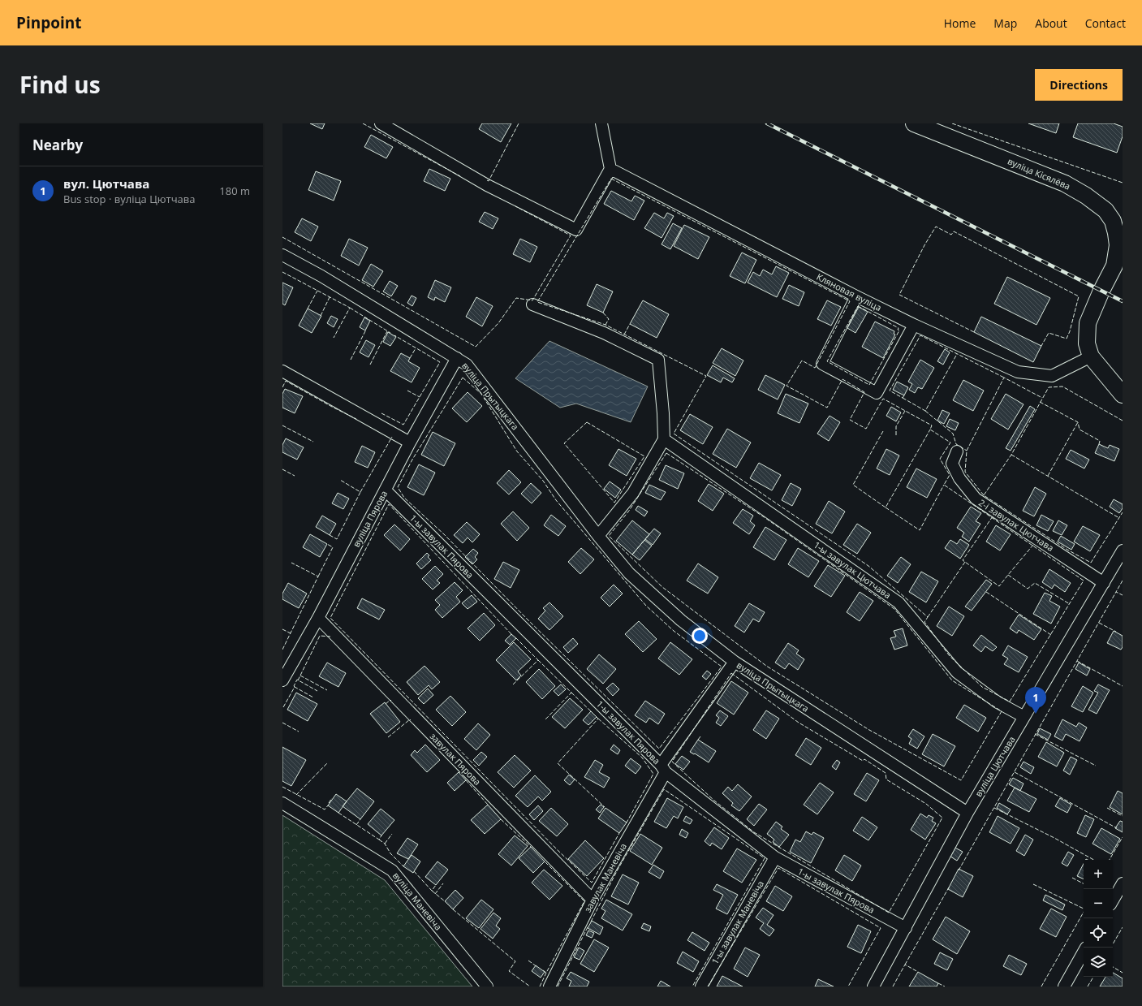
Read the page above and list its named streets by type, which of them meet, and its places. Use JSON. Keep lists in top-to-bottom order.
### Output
{
  "streets": {
    "street": [
      "вуліца Кісялёва",
      "Кляновая вуліца",
      "вуліца Прытыцкага",
      "вуліца Пярова",
      "2-і завулак Цютчава",
      "1-ы завулак Пярова",
      "1-ы завулак Цютчава",
      "завулак Пярова",
      "вуліца Цютчава",
      "завулак Маневіча",
      "вуліца Маневіча",
      "1-ы завулак Маневіча"
    ]
  },
  "crossings": [
    ["вуліца Кісялёва", "Кляновая вуліца"],
    ["вуліца Прытыцкага", "вуліца Пярова"],
    ["вуліца Прытыцкага", "вуліца Цютчава"],
    ["вуліца Прытыцкага", "завулак Маневіча"],
    ["вуліца Пярова", "1-ы завулак Пярова"],
    ["вуліца Пярова", "завулак Пярова"],
    ["2-і завулак Цютчава", "вуліца Цютчава"],
    ["1-ы завулак Пярова", "вуліца Цютчава"],
    ["1-ы завулак Пярова", "завулак Маневіча"],
    ["1-ы завулак Пярова", "1-ы завулак Маневіча"],
    ["1-ы завулак Цютчава", "вуліца Цютчава"],
    ["завулак Пярова", "завулак Маневіча"]
  ],
  "page": {
    "header": "Pinpoint",
    "nav": [
      "Home",
      "Map",
      "About",
      "Contact"
    ],
    "title": "Find us",
    "buttons": "Directions",
    "heading": "Nearby",
    "list": [
      {
        "mark": "1",
        "name": "вул. Цютчава",
        "note": "Bus stop · вуліца Цютчава",
        "value": "180 m"
      }
    ],
    "pins": "1",
    "map_buttons": ["+", "−"]
  }
}
